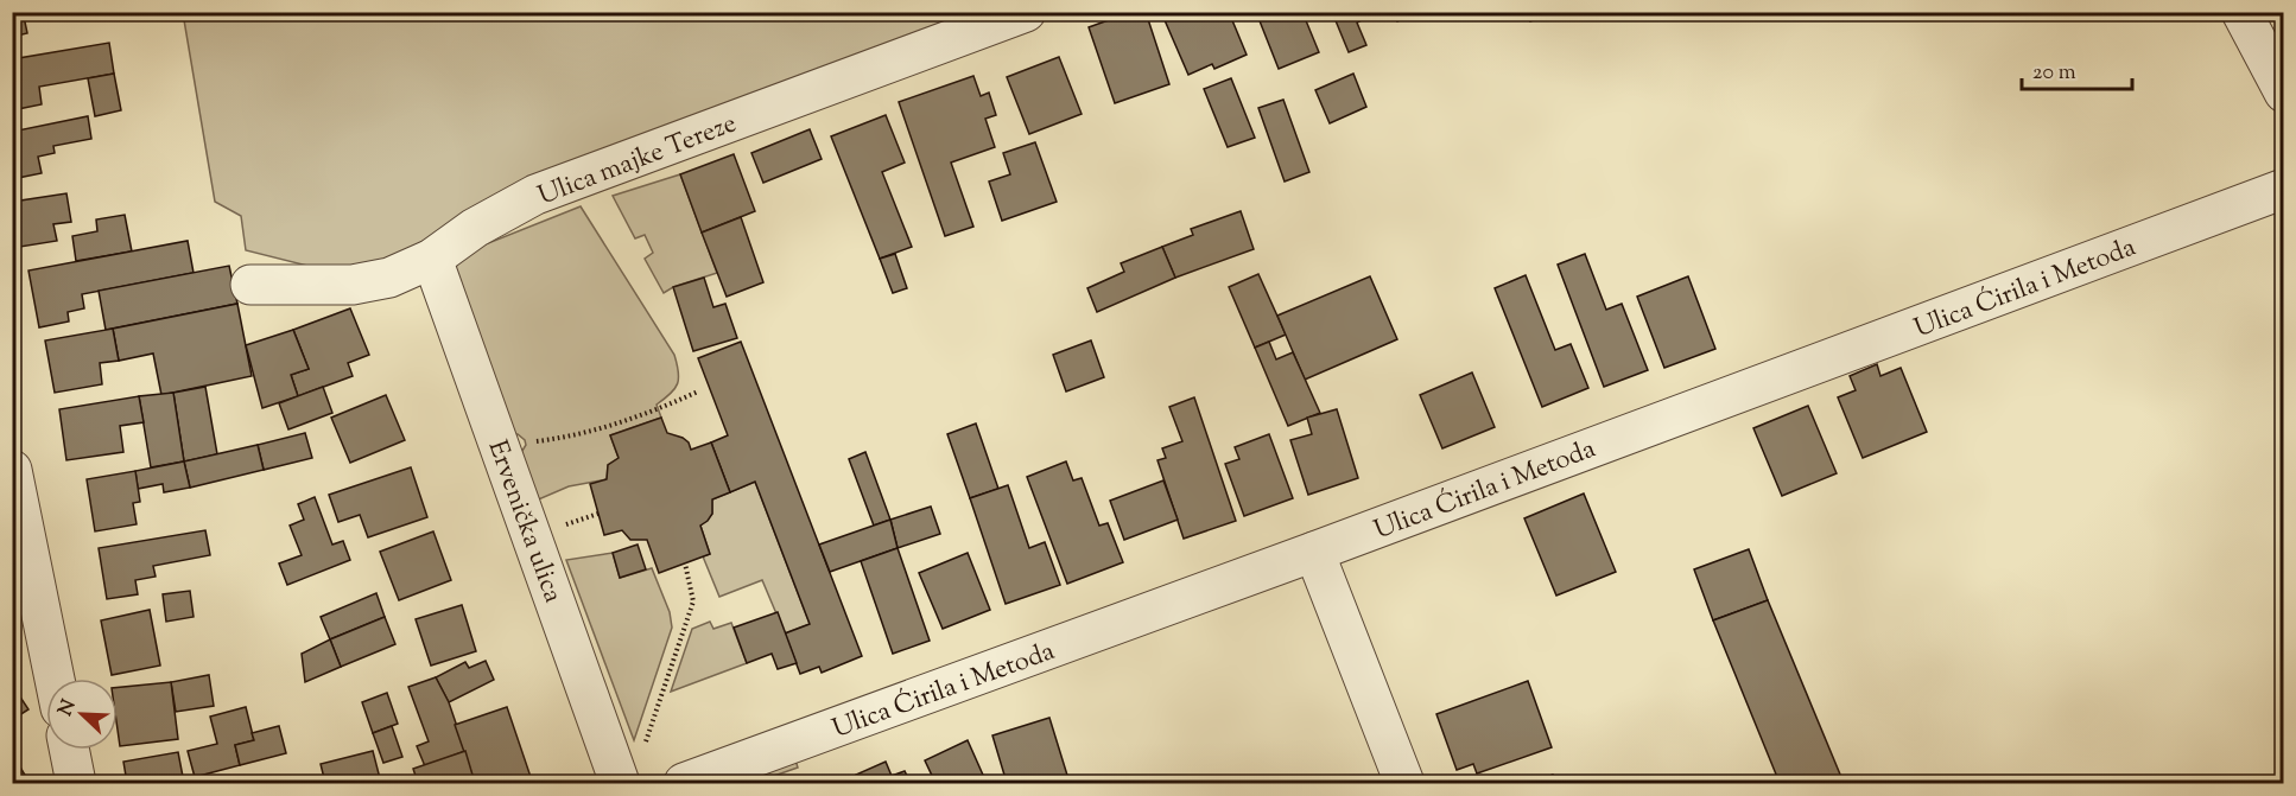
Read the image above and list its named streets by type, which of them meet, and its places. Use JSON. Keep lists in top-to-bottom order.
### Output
{
  "streets": {
    "street": ["Ulica majke Tereze", "Ulica Ćirila i Metoda", "Ervenička ulica"]
  },
  "crossings": [
    ["Ulica majke Tereze", "Ervenička ulica"]
  ],
  "scale_bar": "20 m",
  "north": "top left"
}
